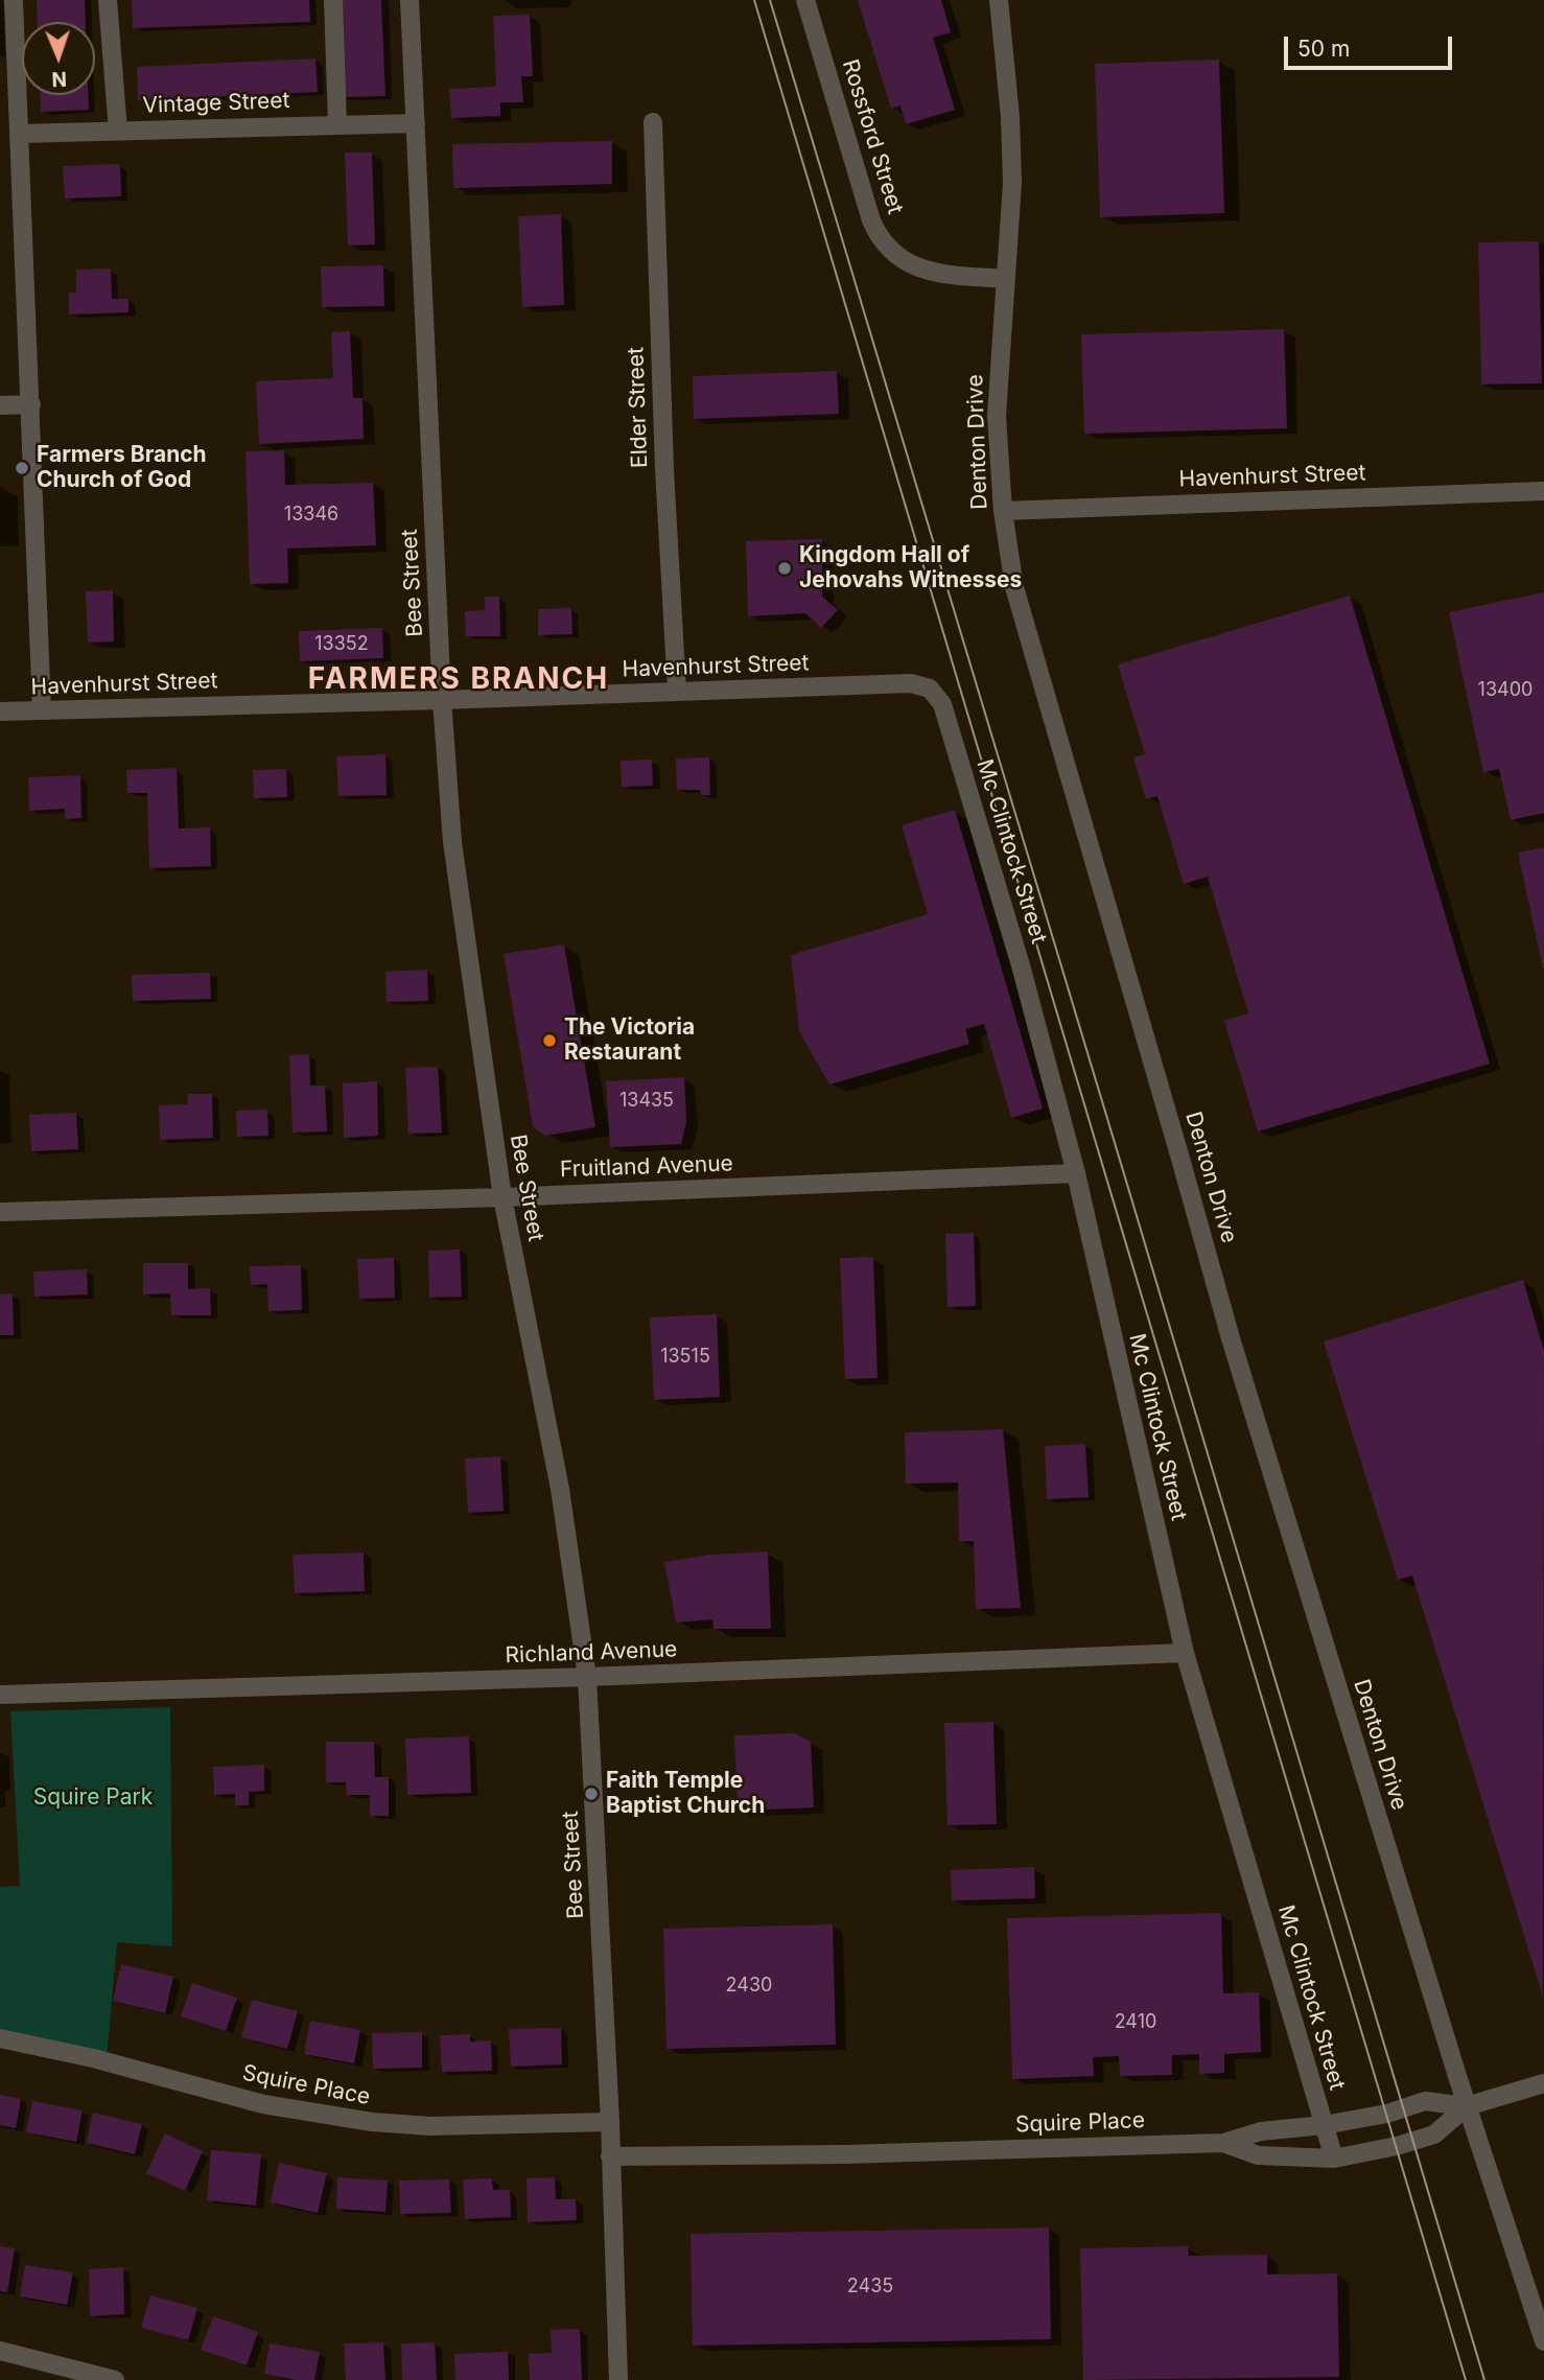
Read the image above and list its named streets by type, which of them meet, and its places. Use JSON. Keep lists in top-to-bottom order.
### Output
{
  "streets": {
    "street": [
      "Vintage Street",
      "Rossford Street",
      "Elder Street",
      "Denton Drive",
      "Havenhurst Street",
      "Bee Street",
      "Mc Clintock Street",
      "Fruitland Avenue",
      "Richland Avenue",
      "Squire Place"
    ]
  },
  "crossings": [
    ["Vintage Street", "Bee Street"],
    ["Rossford Street", "Denton Drive"],
    ["Elder Street", "Havenhurst Street"],
    ["Denton Drive", "Havenhurst Street"],
    ["Denton Drive", "Squire Place"],
    ["Havenhurst Street", "Bee Street"],
    ["Havenhurst Street", "Mc Clintock Street"],
    ["Bee Street", "Fruitland Avenue"],
    ["Bee Street", "Richland Avenue"],
    ["Bee Street", "Squire Place"],
    ["Mc Clintock Street", "Fruitland Avenue"],
    ["Mc Clintock Street", "Richland Avenue"],
    ["Mc Clintock Street", "Squire Place"]
  ],
  "districts": ["FARMERS BRANCH"],
  "parks": ["Squire Park"],
  "places": [
    "Farmers Branch Church of God",
    "Kingdom Hall of Jehovahs Witnesses",
    "The Victoria Restaurant",
    "Faith Temple Baptist Church"
  ],
  "house_numbers": [
    "13346",
    "13352",
    "13400",
    "13435",
    "13515",
    "2430",
    "2410",
    "2435"
  ],
  "scale_bar": "50 m",
  "north": "bottom"
}
